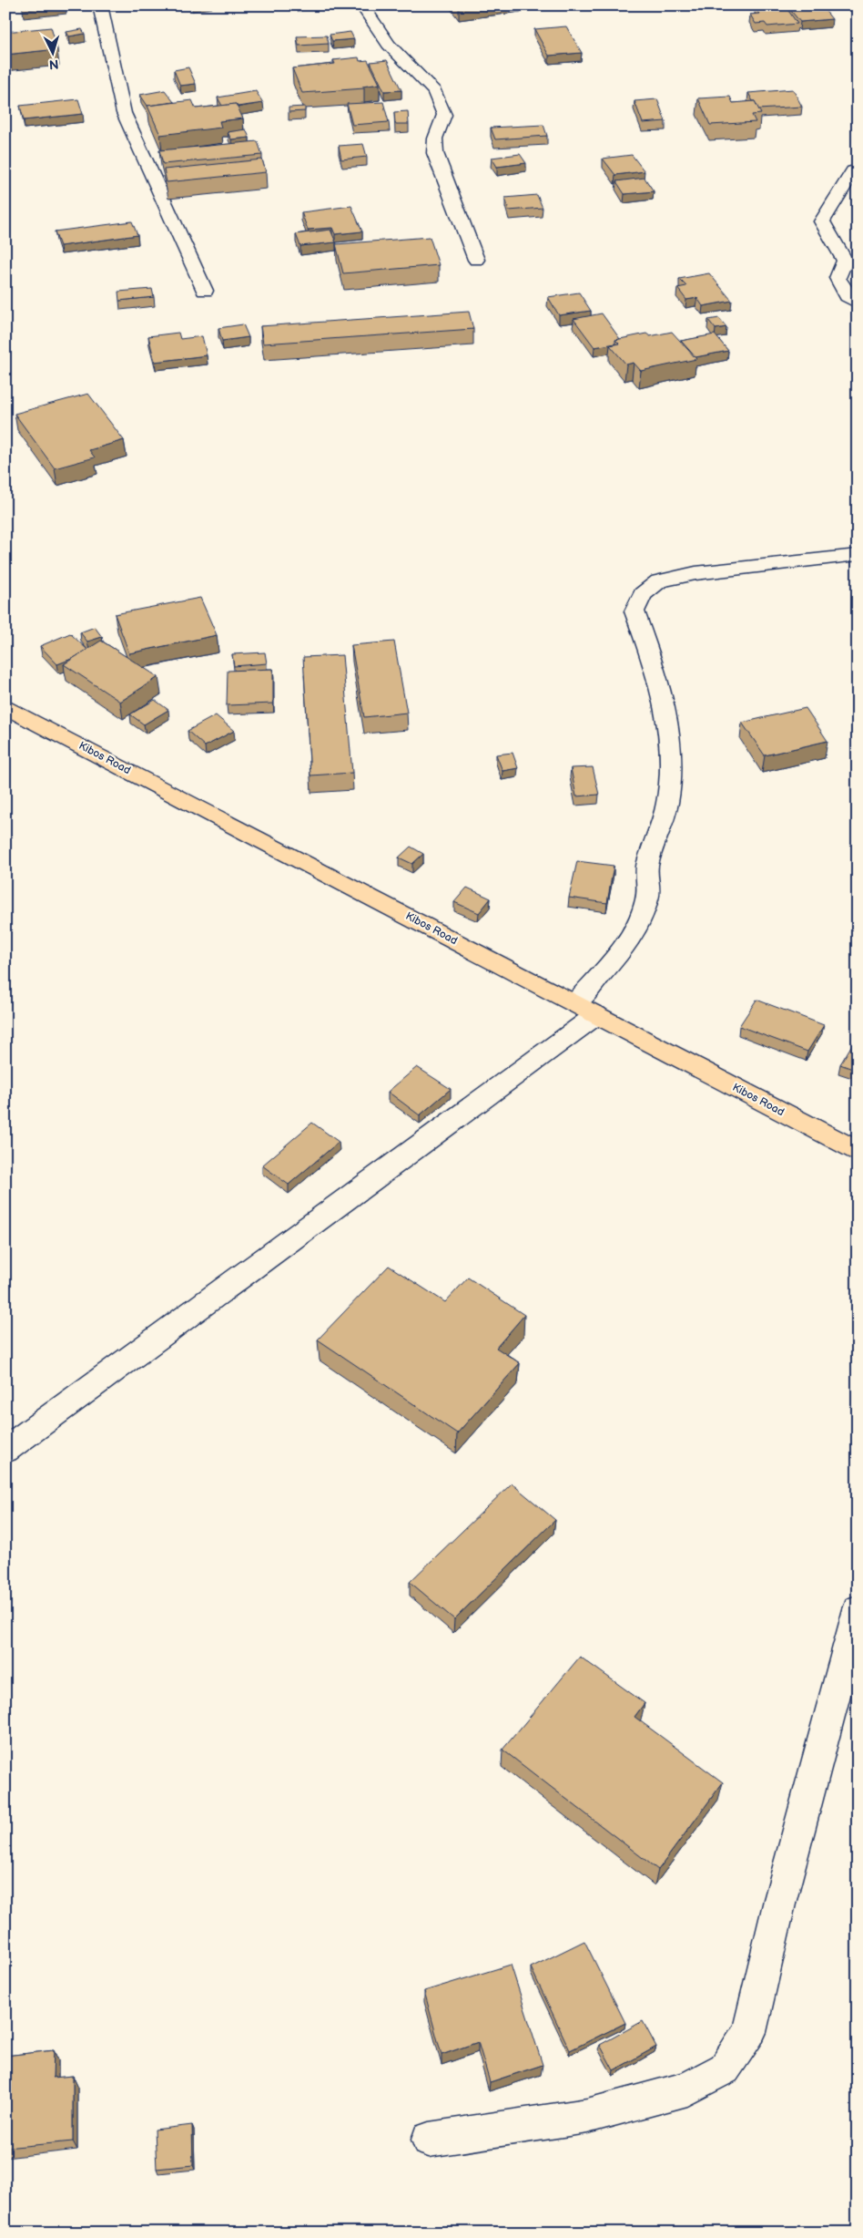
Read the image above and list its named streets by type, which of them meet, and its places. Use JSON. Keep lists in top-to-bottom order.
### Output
{
  "streets": {
    "main road": ["Kibos Road"]
  },
  "north": "bottom"
}
